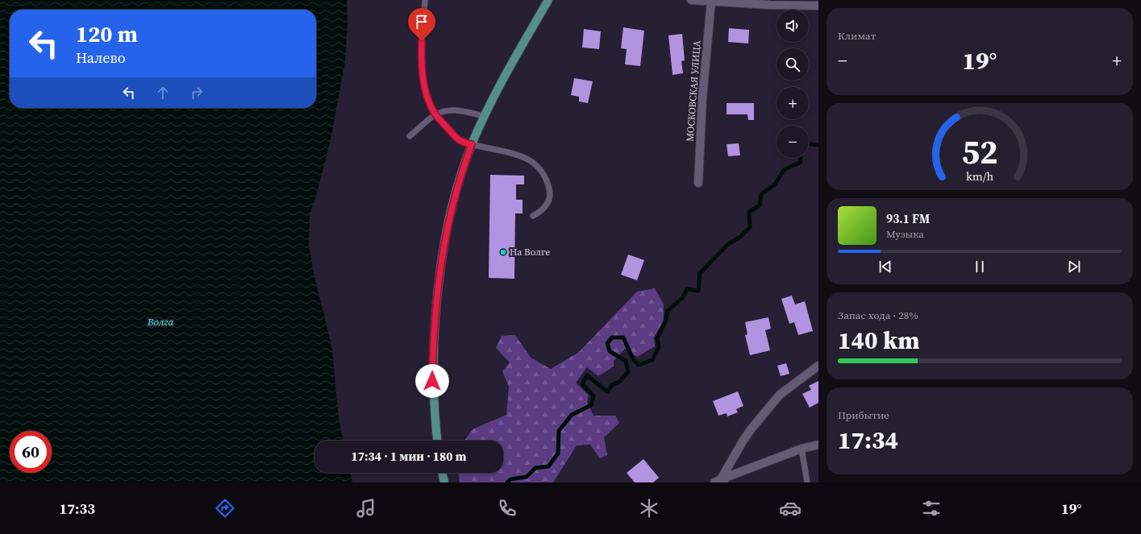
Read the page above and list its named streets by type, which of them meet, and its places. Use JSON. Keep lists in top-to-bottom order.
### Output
{
  "streets": {
    "street": ["МОСКОВСКАЯ УЛИЦА"]
  },
  "water": ["Волга"],
  "places": ["На Волге"],
  "page": {
    "tile": [
      "Климат",
      ["Запас хода · 28%", "140 km"],
      ["Прибытие", "17:34"]
    ],
    "map_buttons": ["+", "−"],
    "turn": ["120 m", "Налево"],
    "heat": ["−", "19°", "+"],
    "song": ["93.1 FM", "Музыка"],
    "limit": "60",
    "trip": "17:34 · 1 мин · 180 m",
    "tabs": ["17:33", "19°"],
    "gauge": ["52", "km/h"]
  }
}
